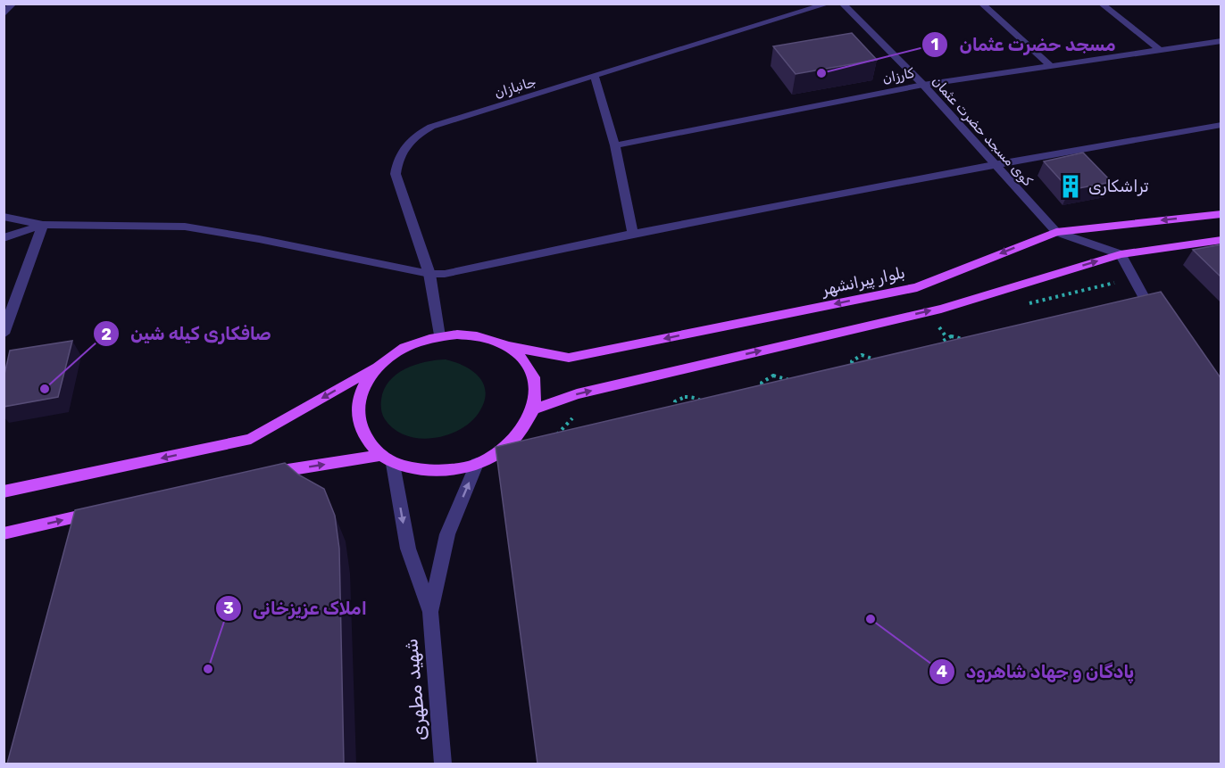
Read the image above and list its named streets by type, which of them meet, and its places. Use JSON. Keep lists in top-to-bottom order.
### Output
{
  "streets": {
    "main road": ["بلوار پیرانشهر"],
    "street": [
      "کارزان",
      "جانبازان",
      "کوی مسجد حضرت عثمان",
      "شهید مطهری"
    ]
  },
  "crossings": [
    ["کارزان", "کوی مسجد حضرت عثمان"],
    ["جانبازان", "بلوار پیرانشهر"],
    ["کوی مسجد حضرت عثمان", "بلوار پیرانشهر"]
  ],
  "places": {
    "other": [
      "مسجد حضرت عثمان",
      "صافکاری کیله شین",
      "پادگان و جهاد شاهرود",
      "املاک عزیزخانی"
    ],
    "building": ["تراشکاری"]
  }
}
